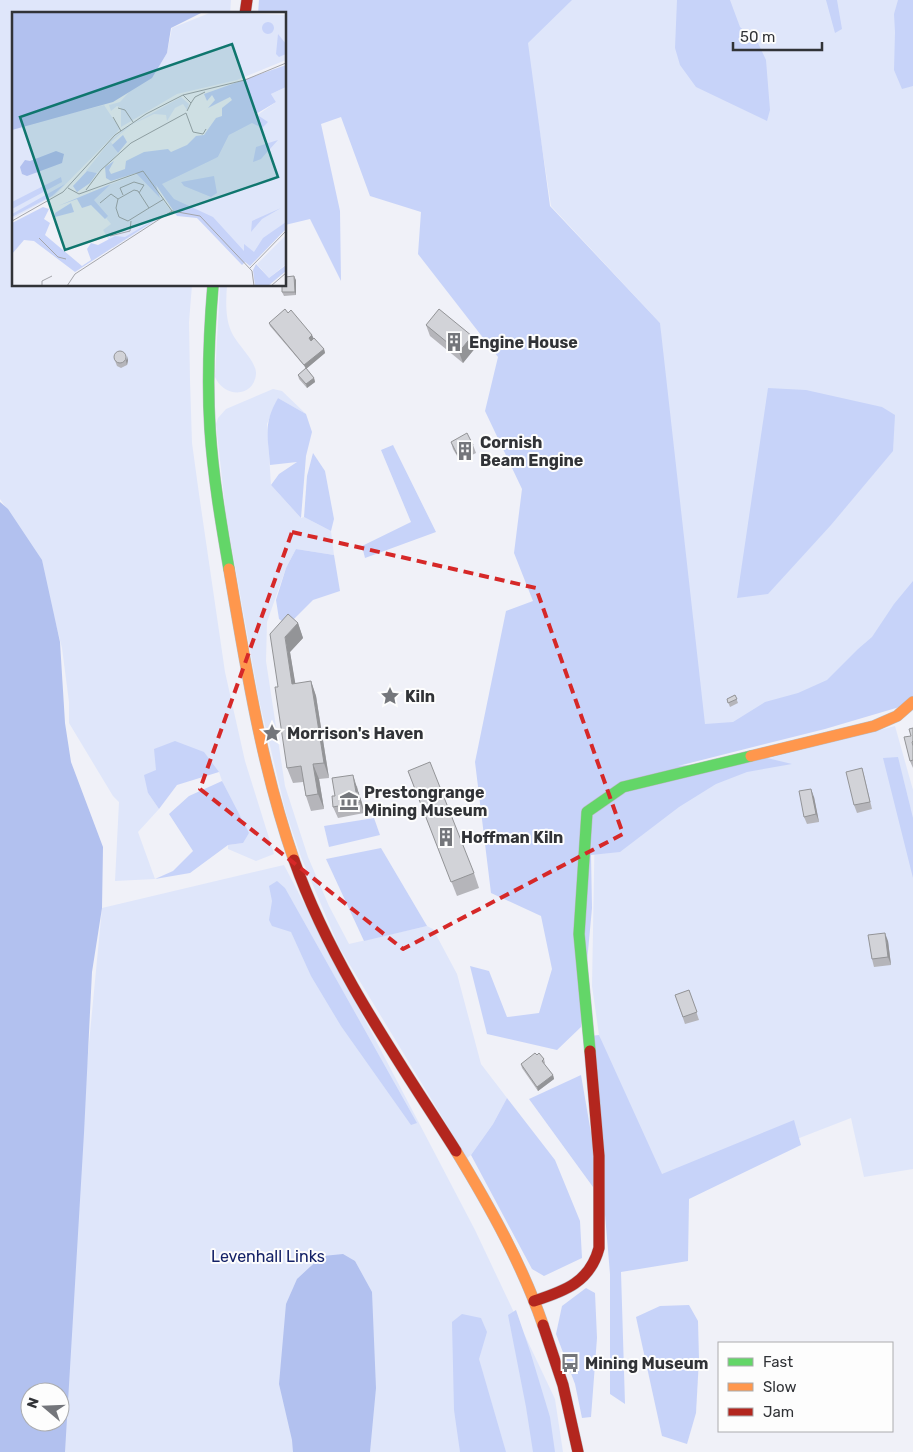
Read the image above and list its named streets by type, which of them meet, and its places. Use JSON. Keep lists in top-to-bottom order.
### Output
{
  "parks": ["Levenhall Links"],
  "places": {
    "building": ["Engine House", "Cornish Beam Engine", "Hoffman Kiln"],
    "place": ["Kiln", "Morrison's Haven"],
    "museum": ["Prestongrange Mining Museum"],
    "bus stop": ["Mining Museum"]
  },
  "legend": ["Fast", "Slow", "Jam"],
  "scale_bar": "50 m",
  "north": "left"
}
